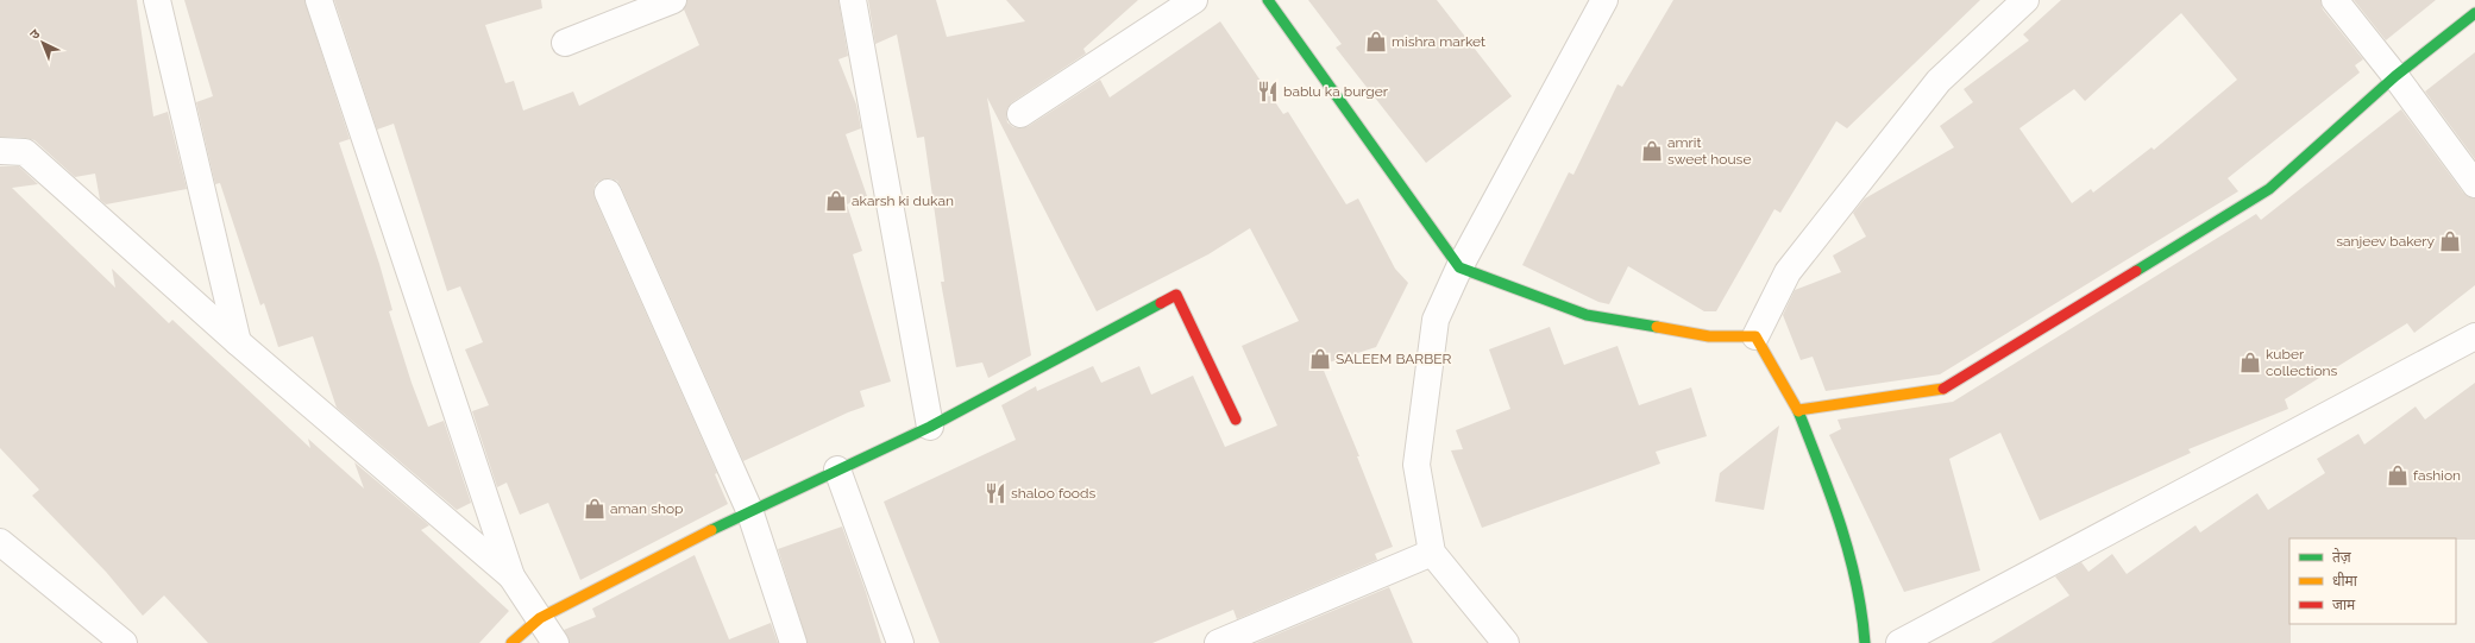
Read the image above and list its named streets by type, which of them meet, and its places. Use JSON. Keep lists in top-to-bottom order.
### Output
{
  "places": {
    "shop": [
      "mishra market",
      "amrit sweet house",
      "akarsh ki dukan",
      "sanjeev bakery",
      "SALEEM BARBER",
      "kuber collections",
      "fashion",
      "aman shop"
    ],
    "restaurant": ["bablu ka burger", "shaloo foods"]
  },
  "legend": ["तेज़", "धीमा", "जाम"],
  "north": "top left"
}
